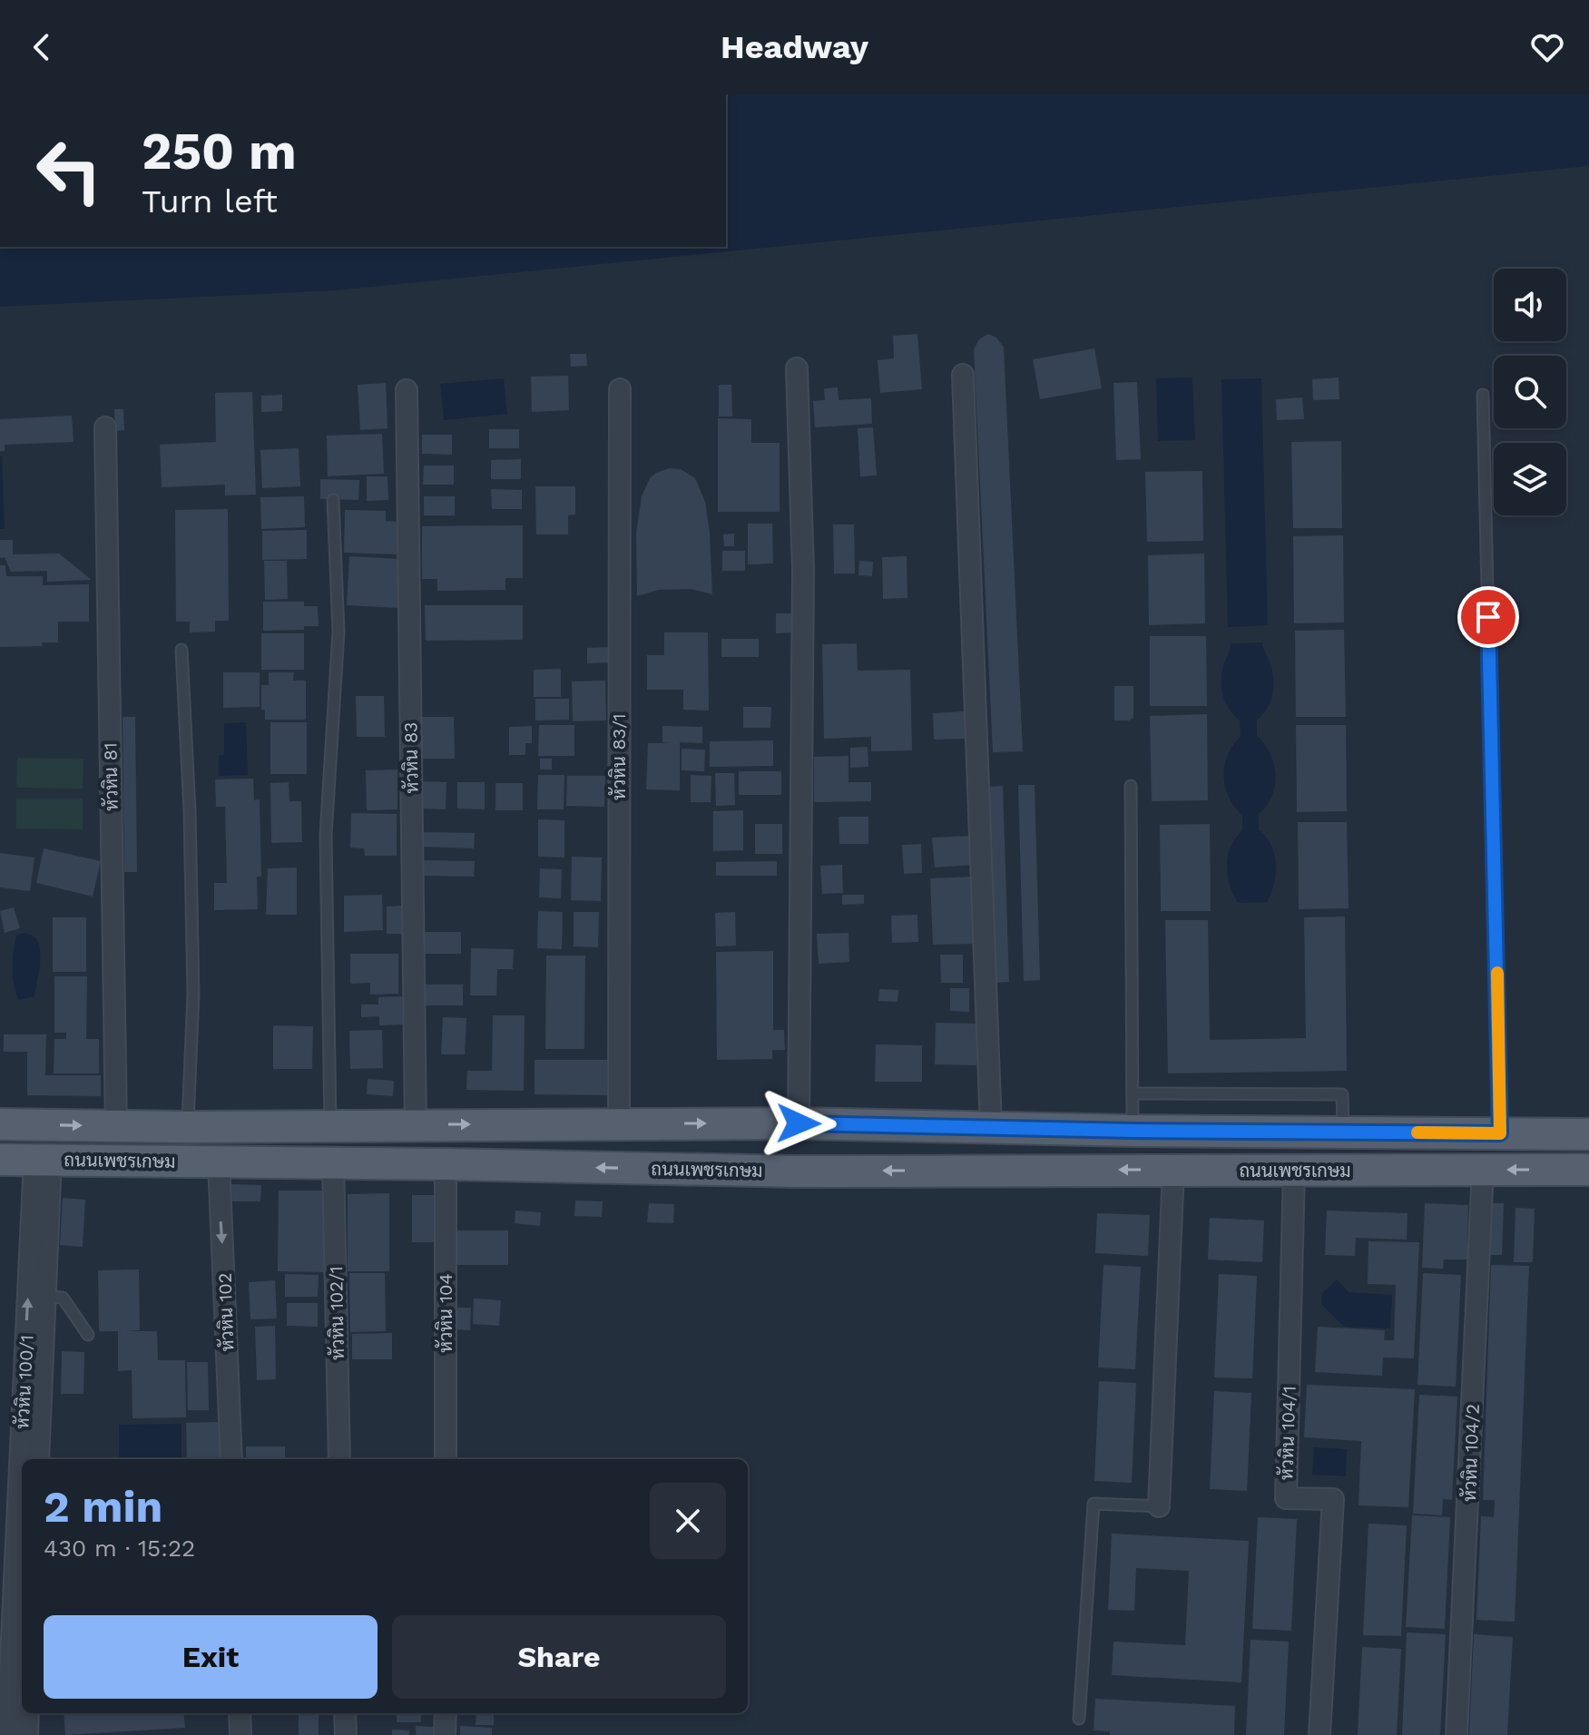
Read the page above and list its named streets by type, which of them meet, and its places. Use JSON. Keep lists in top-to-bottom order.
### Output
{
  "streets": {
    "main road": ["ถนนเพชรเกษม"],
    "street": [
      "หัวหิน 83/1",
      "หัวหิน 83",
      "หัวหิน 81",
      "หัวหิน 102",
      "หัวหิน 102/1",
      "หัวหิน 104",
      "หัวหิน 100/1",
      "หัวหิน 104/1",
      "หัวหิน 104/2"
    ]
  },
  "crossings": [
    ["หัวหิน 83/1", "ถนนเพชรเกษม"],
    ["หัวหิน 83", "ถนนเพชรเกษม"],
    ["หัวหิน 81", "ถนนเพชรเกษม"],
    ["ถนนเพชรเกษม", "หัวหิน 102"],
    ["ถนนเพชรเกษม", "หัวหิน 102/1"],
    ["ถนนเพชรเกษม", "หัวหิน 104"],
    ["ถนนเพชรเกษม", "หัวหิน 100/1"],
    ["ถนนเพชรเกษม", "หัวหิน 104/1"],
    ["ถนนเพชรเกษม", "หัวหิน 104/2"]
  ],
  "one_way": ["หัวหิน 102"],
  "page": {
    "header": "Headway",
    "turn": ["250 m", "Turn left"],
    "heading": ["2 min", "430 m · 15:22"],
    "buttons": ["Exit", "Share"]
  }
}
